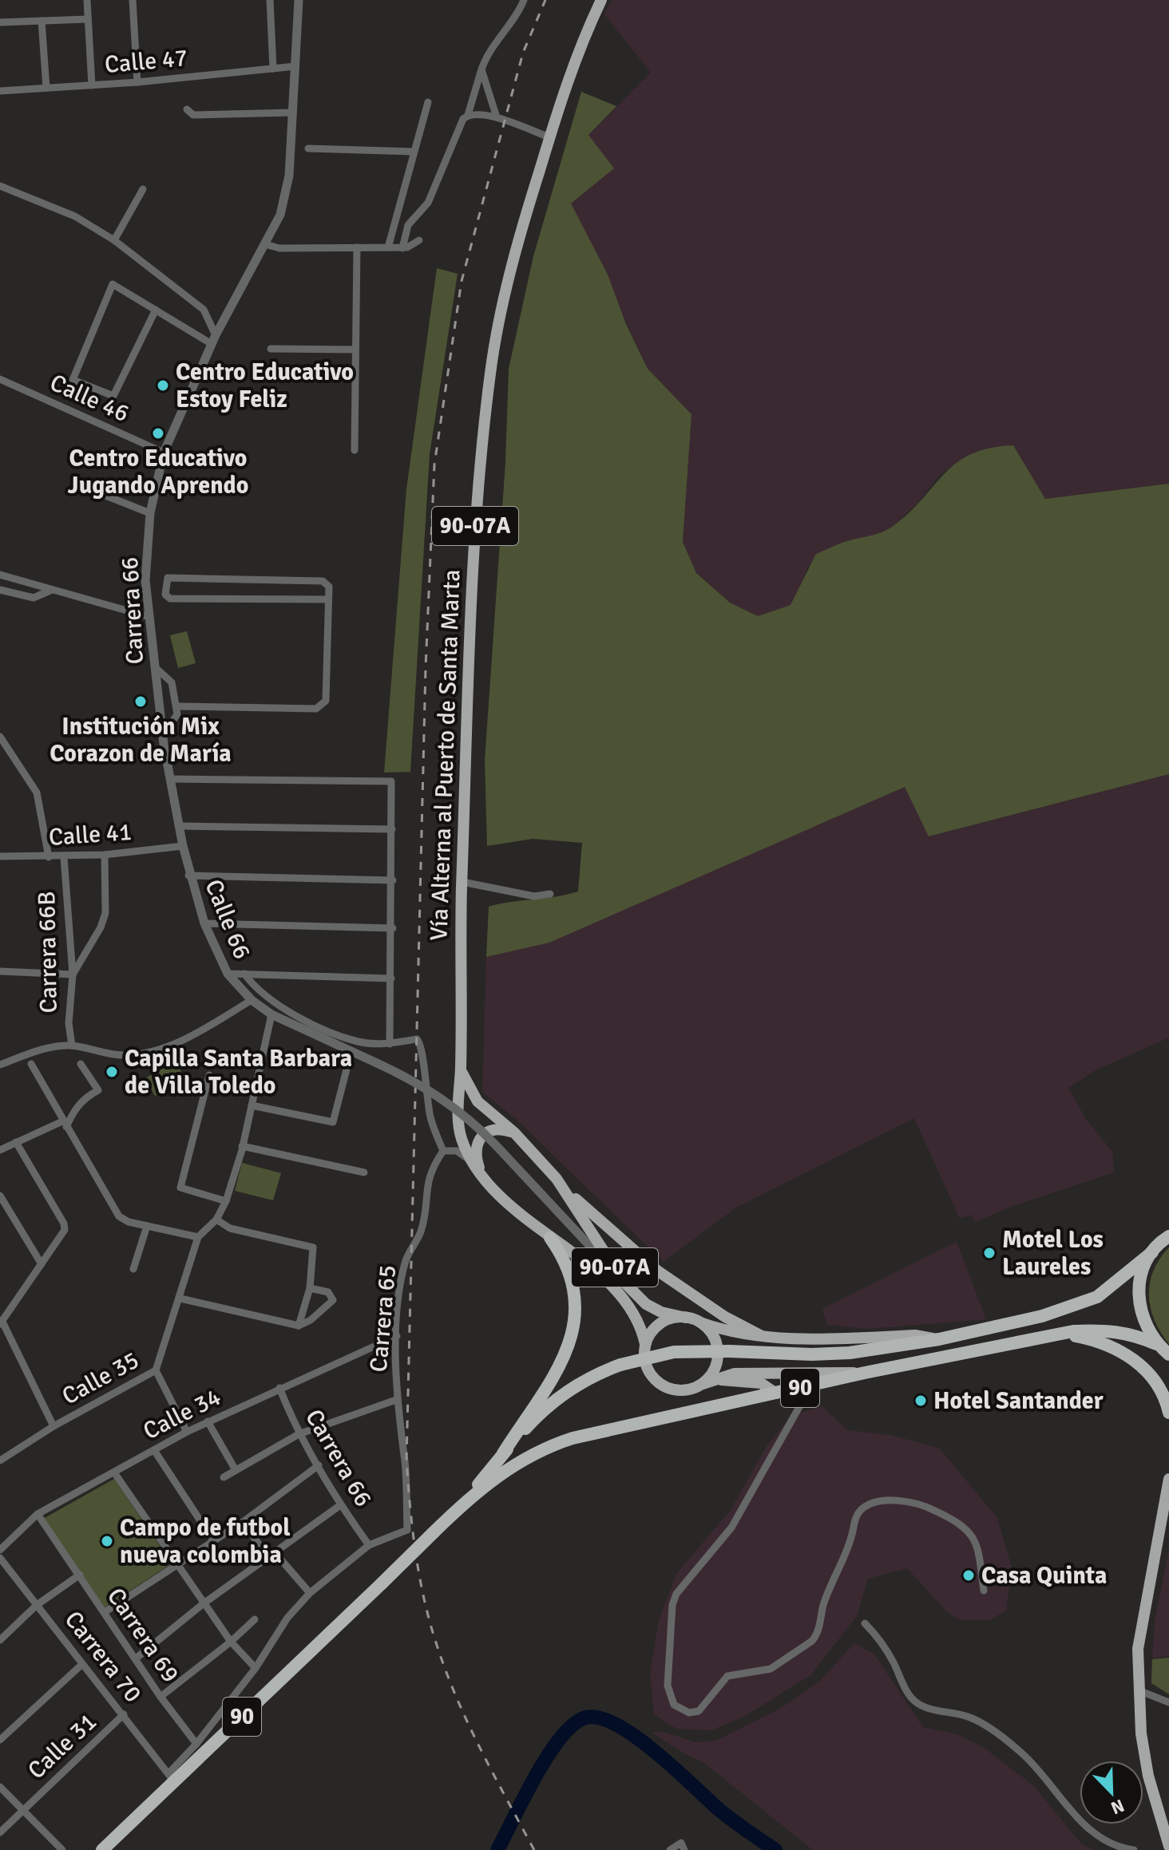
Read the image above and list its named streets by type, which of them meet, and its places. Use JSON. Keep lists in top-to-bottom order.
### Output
{
  "streets": {
    "highway": ["90"],
    "main road": ["90-07A", "Vía Alterna al Puerto de Santa Marta"],
    "street": [
      "Calle 47",
      "Calle 46",
      "Carrera 66",
      "Calle 41",
      "Calle 66",
      "Carrera 66B",
      "Carrera 65",
      "Calle 35",
      "Calle 34",
      "Carrera 69",
      "Carrera 70",
      "Calle 31"
    ]
  },
  "crossings": [
    ["Calle 47", "Carrera 66"],
    ["Calle 46", "Carrera 66"],
    ["Carrera 66", "Calle 41"],
    ["Carrera 66", "Calle 66"],
    ["Carrera 66", "Carrera 65"],
    ["Carrera 66", "Calle 34"],
    ["Vía Alterna al Puerto de Santa Marta", "Calle 66"],
    ["Calle 41", "Calle 66"],
    ["Calle 41", "Carrera 66B"],
    ["Carrera 65", "Calle 34"],
    ["90", "Carrera 70"],
    ["Calle 34", "Carrera 69"],
    ["Carrera 70", "Calle 31"]
  ],
  "places": [
    "Centro Educativo Estoy Feliz",
    "Centro Educativo Jugando Aprendo",
    "Institución Mix Corazon de María",
    "Capilla Santa Barbara de Villa Toledo",
    "Motel Los Laureles",
    "Hotel Santander",
    "Campo de futbol nueva colombia",
    "Casa Quinta"
  ],
  "north": "bottom right"
}
